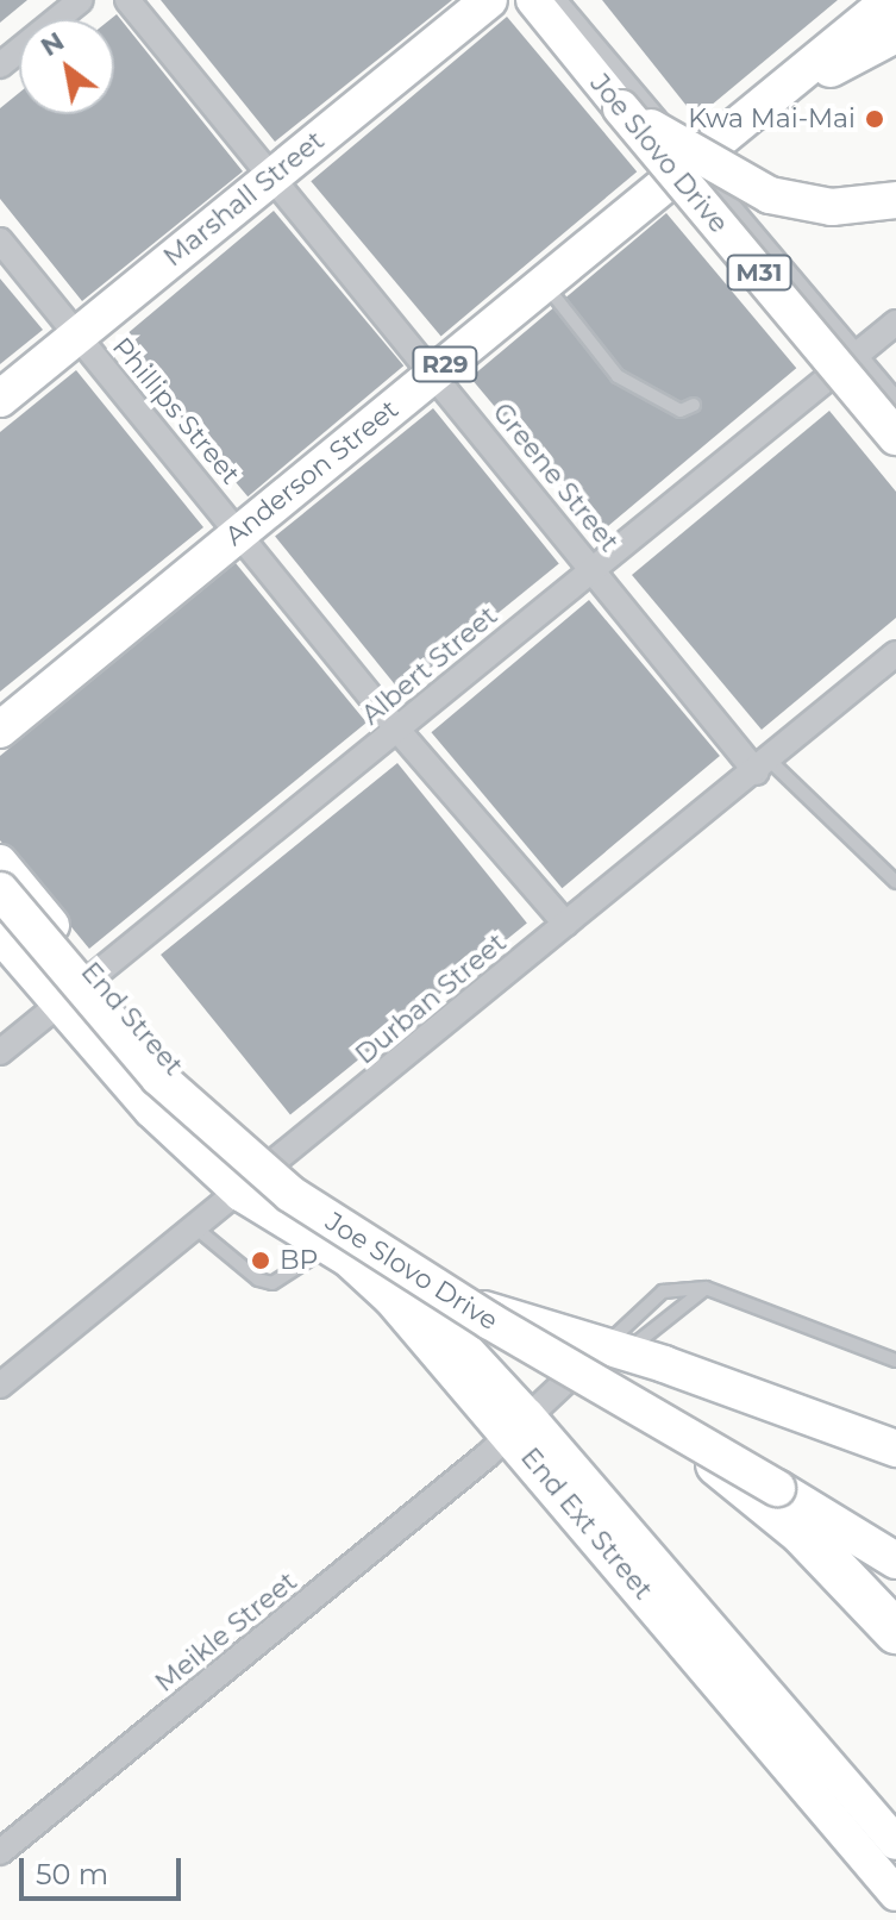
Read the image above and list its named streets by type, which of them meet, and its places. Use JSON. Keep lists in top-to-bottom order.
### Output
{
  "streets": {
    "main road": [
      "Joe Slovo Drive",
      "Marshall Street",
      "M31",
      "R29",
      "Anderson Street"
    ],
    "street": [
      "Phillips Street",
      "Greene Street",
      "Albert Street",
      "Durban Street",
      "End Street",
      "End Ext Street",
      "Meikle Street"
    ]
  },
  "crossings": [
    ["Joe Slovo Drive", "Albert Street"],
    ["Joe Slovo Drive", "End Street"],
    ["Marshall Street", "Phillips Street"],
    ["Marshall Street", "Greene Street"],
    ["Phillips Street", "Anderson Street"],
    ["Phillips Street", "Albert Street"],
    ["Phillips Street", "Durban Street"],
    ["Anderson Street", "Greene Street"],
    ["Greene Street", "Albert Street"],
    ["Greene Street", "Durban Street"],
    ["Albert Street", "End Street"],
    ["Durban Street", "End Street"],
    ["Durban Street", "End Ext Street"],
    ["End Street", "End Ext Street"],
    ["End Ext Street", "Meikle Street"]
  ],
  "places": ["Kwa Mai-Mai", "BP"],
  "scale_bar": "50 m",
  "north": "top left"
}
